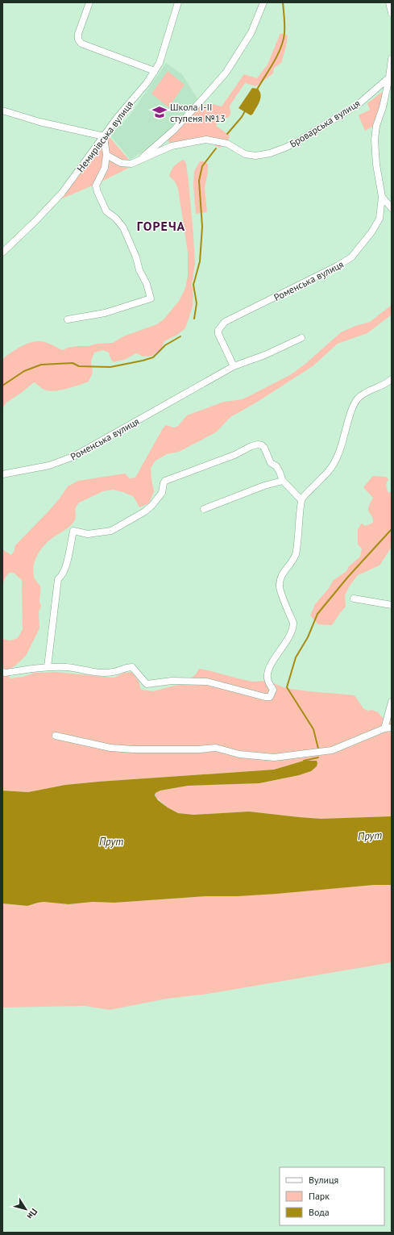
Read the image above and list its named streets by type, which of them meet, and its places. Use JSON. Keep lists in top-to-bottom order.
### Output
{
  "streets": {
    "street": ["Броварська вулиця", "Немирівська вулиця", "Роменська вулиця"]
  },
  "crossings": [
    ["Броварська вулиця", "Роменська вулиця"]
  ],
  "districts": ["ГОРЕЧА"],
  "water": ["Прут"],
  "places": {
    "school or university": ["Школа I-II ступеня №13"]
  },
  "legend": ["Вулиця", "Парк", "Вода"],
  "north": "bottom right"
}
